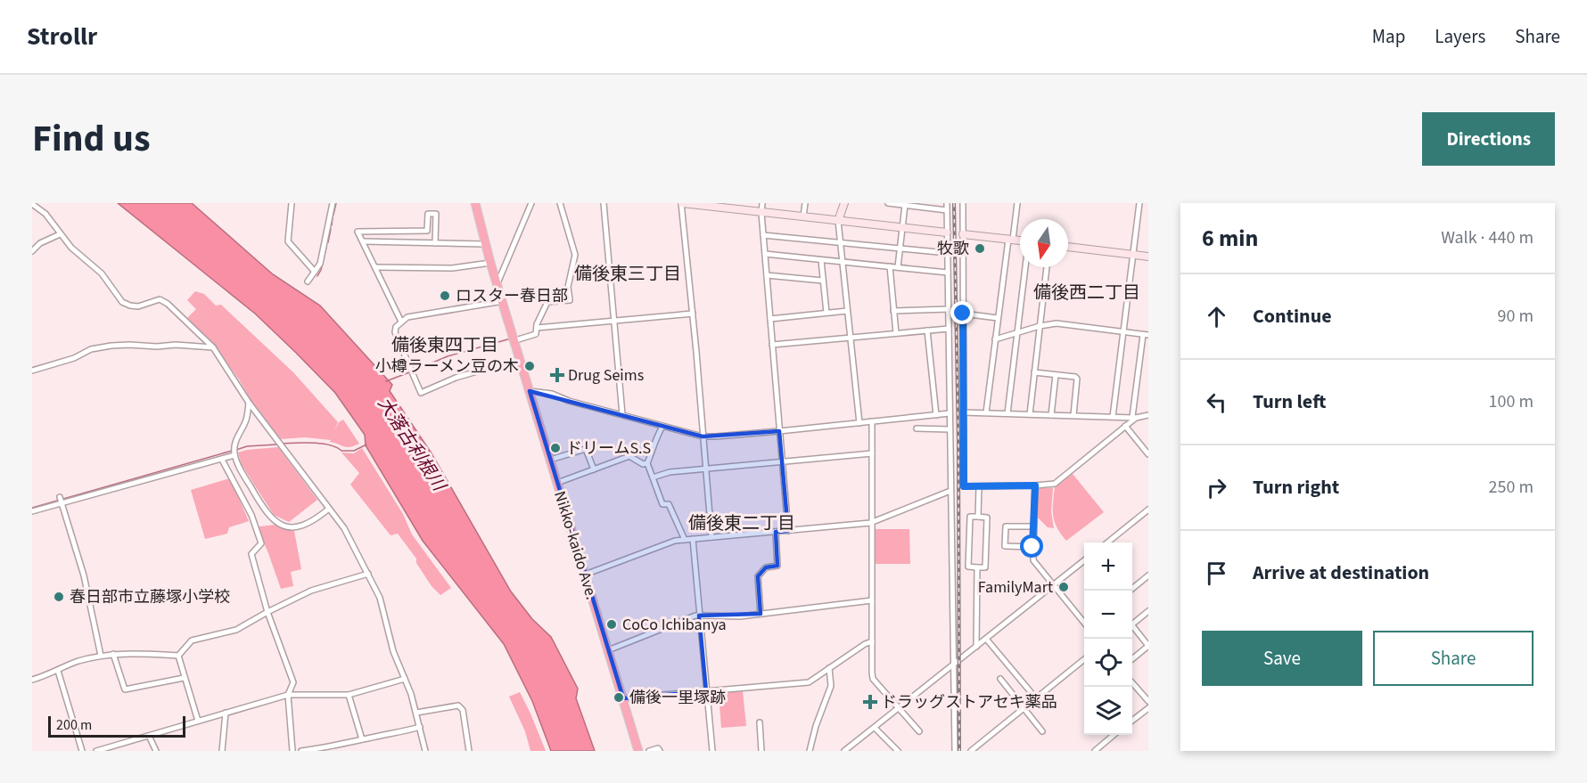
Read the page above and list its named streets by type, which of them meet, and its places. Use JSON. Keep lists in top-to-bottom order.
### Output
{
  "streets": {
    "highway": ["Nikko-kaido Ave."]
  },
  "districts": [
    "備後東三丁目",
    "備後西二丁目",
    "備後東四丁目",
    "備後東二丁目"
  ],
  "water": ["大落古利根川"],
  "places": {
    "other": [
      "牧歌",
      "ロスター春日部",
      "小樽ラーメン豆の木",
      "ドリームS.S",
      "FamilyMart",
      "春日部市立藤塚小学校",
      "CoCo Ichibanya",
      "備後一里塚跡"
    ],
    "health": ["Drug Seims", "ドラッグストアセキ薬品"]
  },
  "scale_bar": "200 m",
  "north": "bottom",
  "page": {
    "header": "Strollr",
    "nav": ["Map", "Layers", "Share"],
    "title": "Find us",
    "buttons": [
      "Directions",
      ["Save", "Share"]
    ],
    "heading": ["6 min", "Walk · 440 m"],
    "list": [
      ["Continue", "90 m"],
      ["Turn left", "100 m"],
      ["Turn right", "250 m"],
      "Arrive at destination"
    ],
    "map_buttons": ["+", "−"],
    "scale": "200 m"
  }
}
